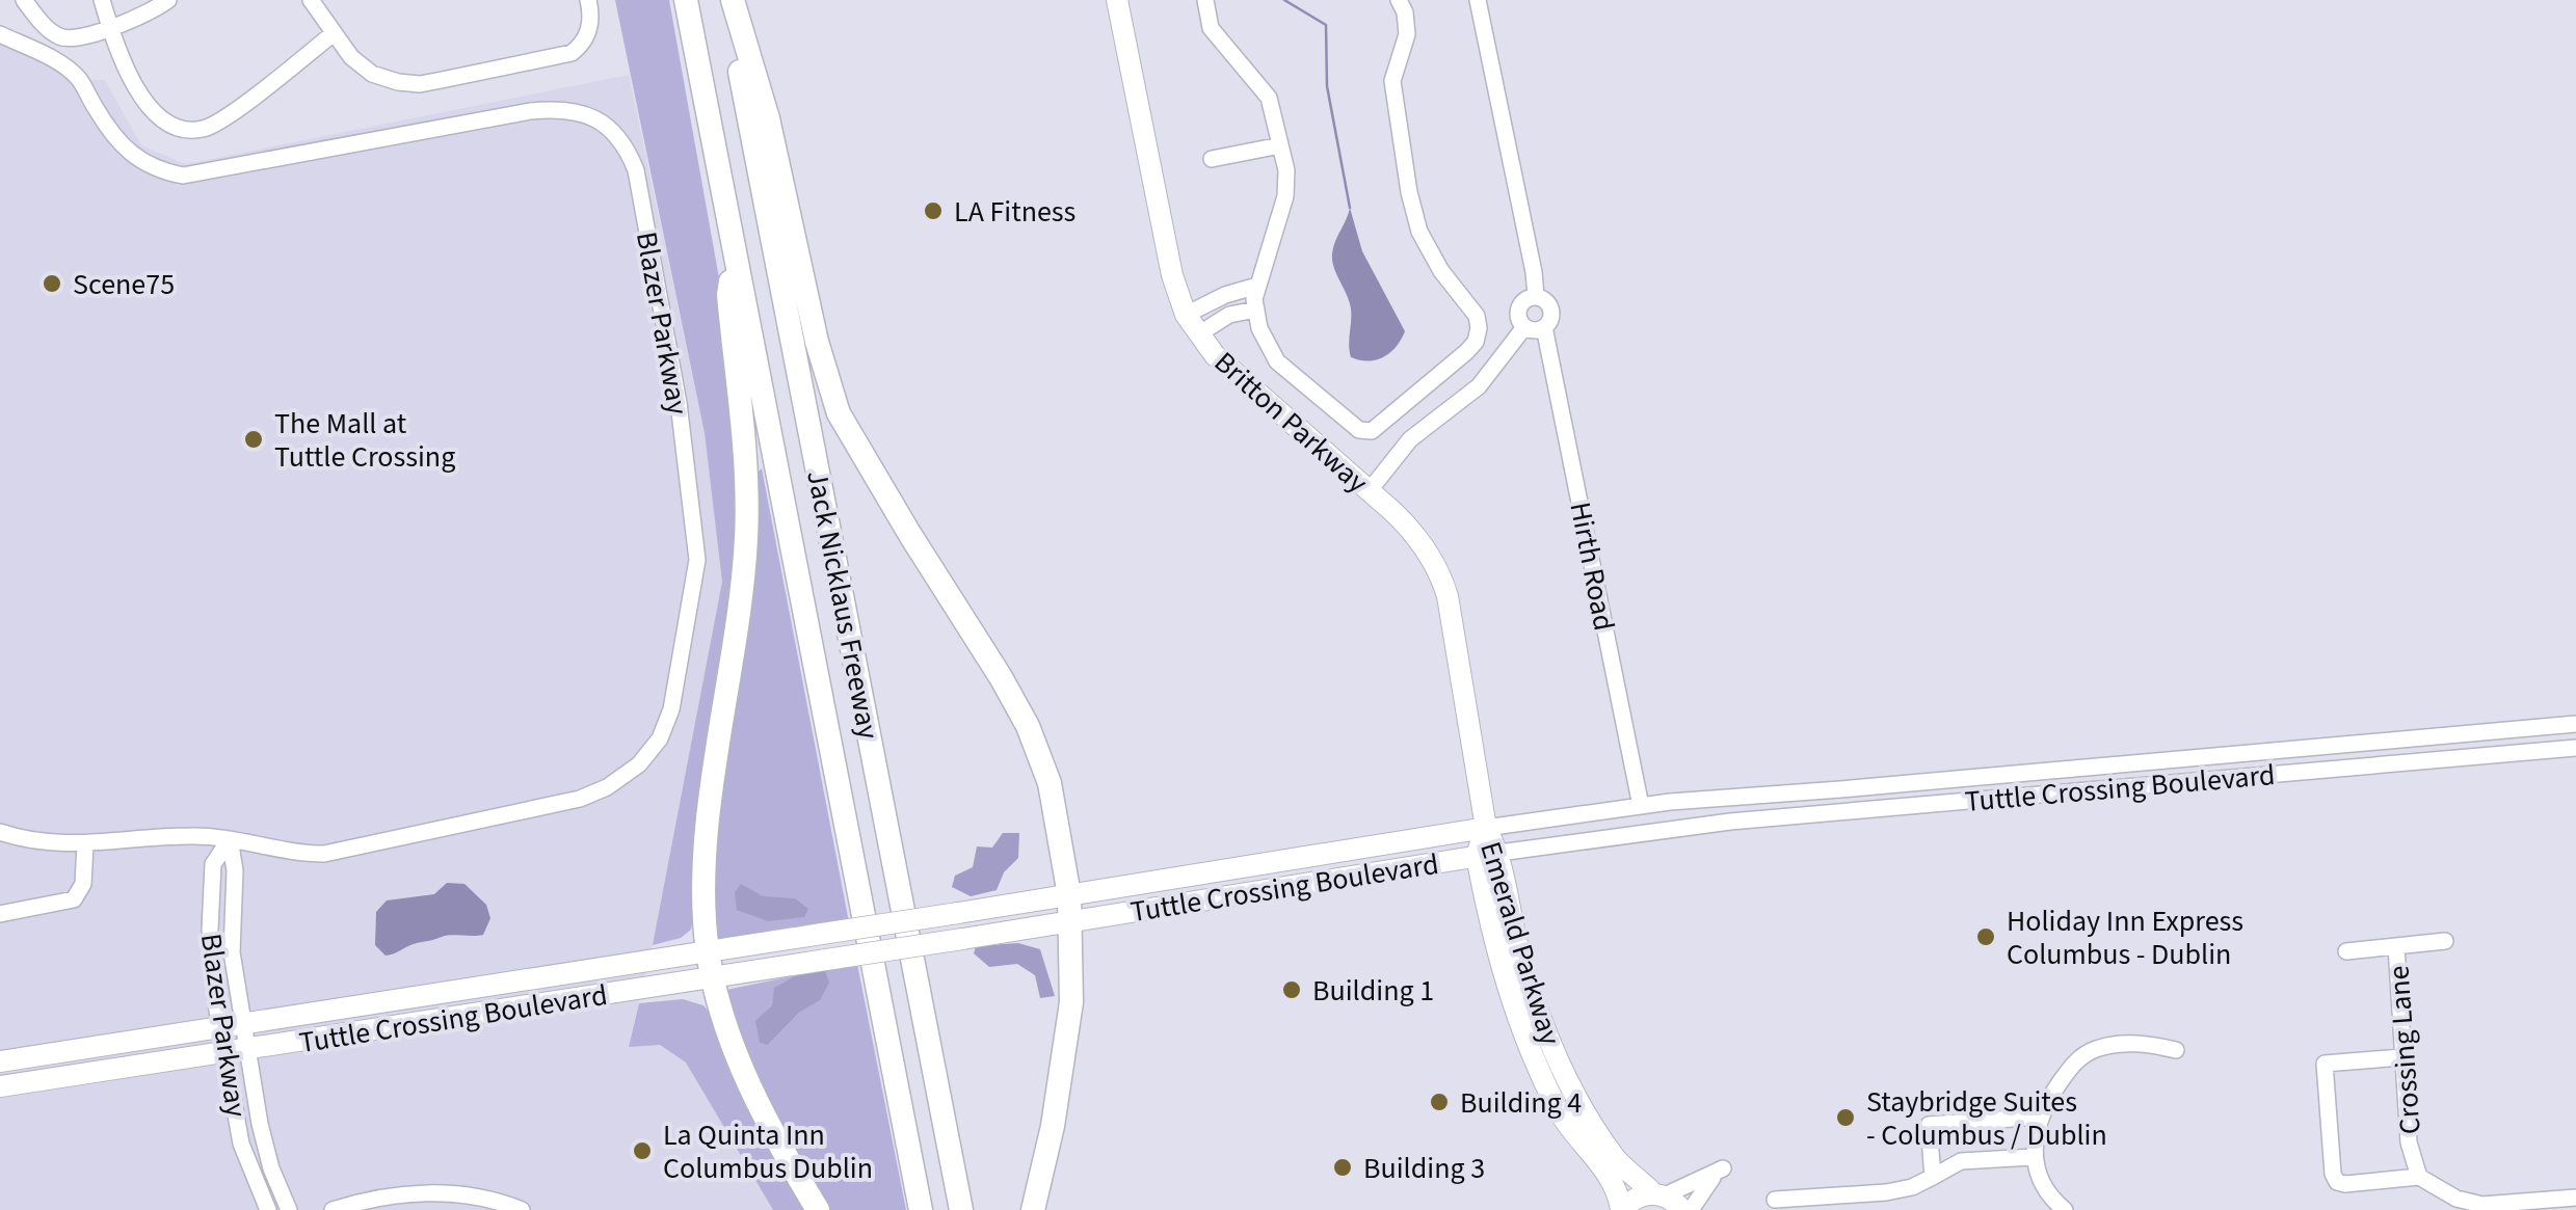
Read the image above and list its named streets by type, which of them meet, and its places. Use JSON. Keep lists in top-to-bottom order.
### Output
{
  "streets": {
    "highway": ["Jack Nicklaus Freeway"],
    "main road": ["Britton Parkway", "Tuttle Crossing Boulevard", "Emerald Parkway"],
    "street": ["Blazer Parkway", "Hirth Road", "Crossing Lane"]
  },
  "crossings": [
    ["Blazer Parkway", "Tuttle Crossing Boulevard"],
    ["Britton Parkway", "Tuttle Crossing Boulevard"],
    ["Britton Parkway", "Emerald Parkway"],
    ["Hirth Road", "Tuttle Crossing Boulevard"],
    ["Tuttle Crossing Boulevard", "Emerald Parkway"]
  ],
  "places": [
    "LA Fitness",
    "Scene75",
    "The Mall at Tuttle Crossing",
    "Holiday Inn Express Columbus - Dublin",
    "Building 1",
    "Building 4",
    "Staybridge Suites - Columbus / Dublin",
    "La Quinta Inn Columbus Dublin",
    "Building 3"
  ]
}
